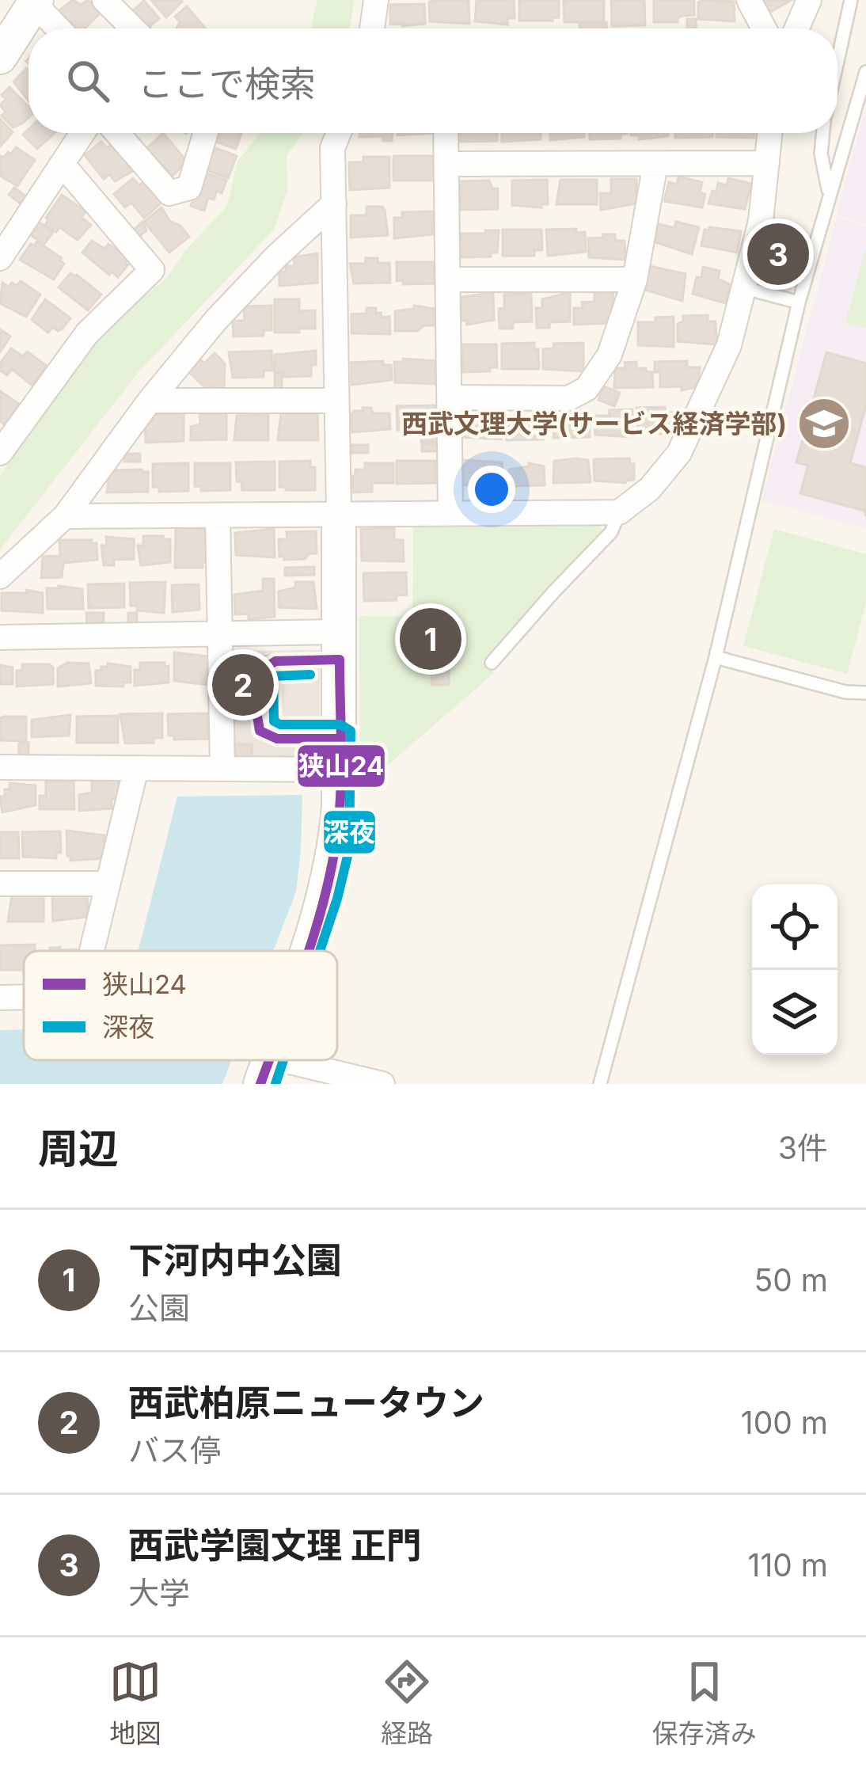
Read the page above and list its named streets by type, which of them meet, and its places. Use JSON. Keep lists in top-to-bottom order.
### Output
{
  "places": {
    "school or university": ["西武文理大学(サービス経済学部)"]
  },
  "lines": ["transit line 狭山24", "transit line 深夜"],
  "legend": ["狭山24", "深夜"],
  "page": {
    "search": "ここで検索",
    "pins": ["3", "1", "2"],
    "heading": ["周辺", "3件"],
    "list": [
      {
        "mark": "1",
        "name": "下河内中公園",
        "note": "公園",
        "value": "50 m"
      },
      {
        "mark": "2",
        "name": "西武柏原ニュータウン",
        "note": "バス停",
        "value": "100 m"
      },
      {
        "mark": "3",
        "name": "西武学園文理 正門",
        "note": "大学",
        "value": "110 m"
      }
    ],
    "nav": ["地図", "経路", "保存済み"]
  }
}
